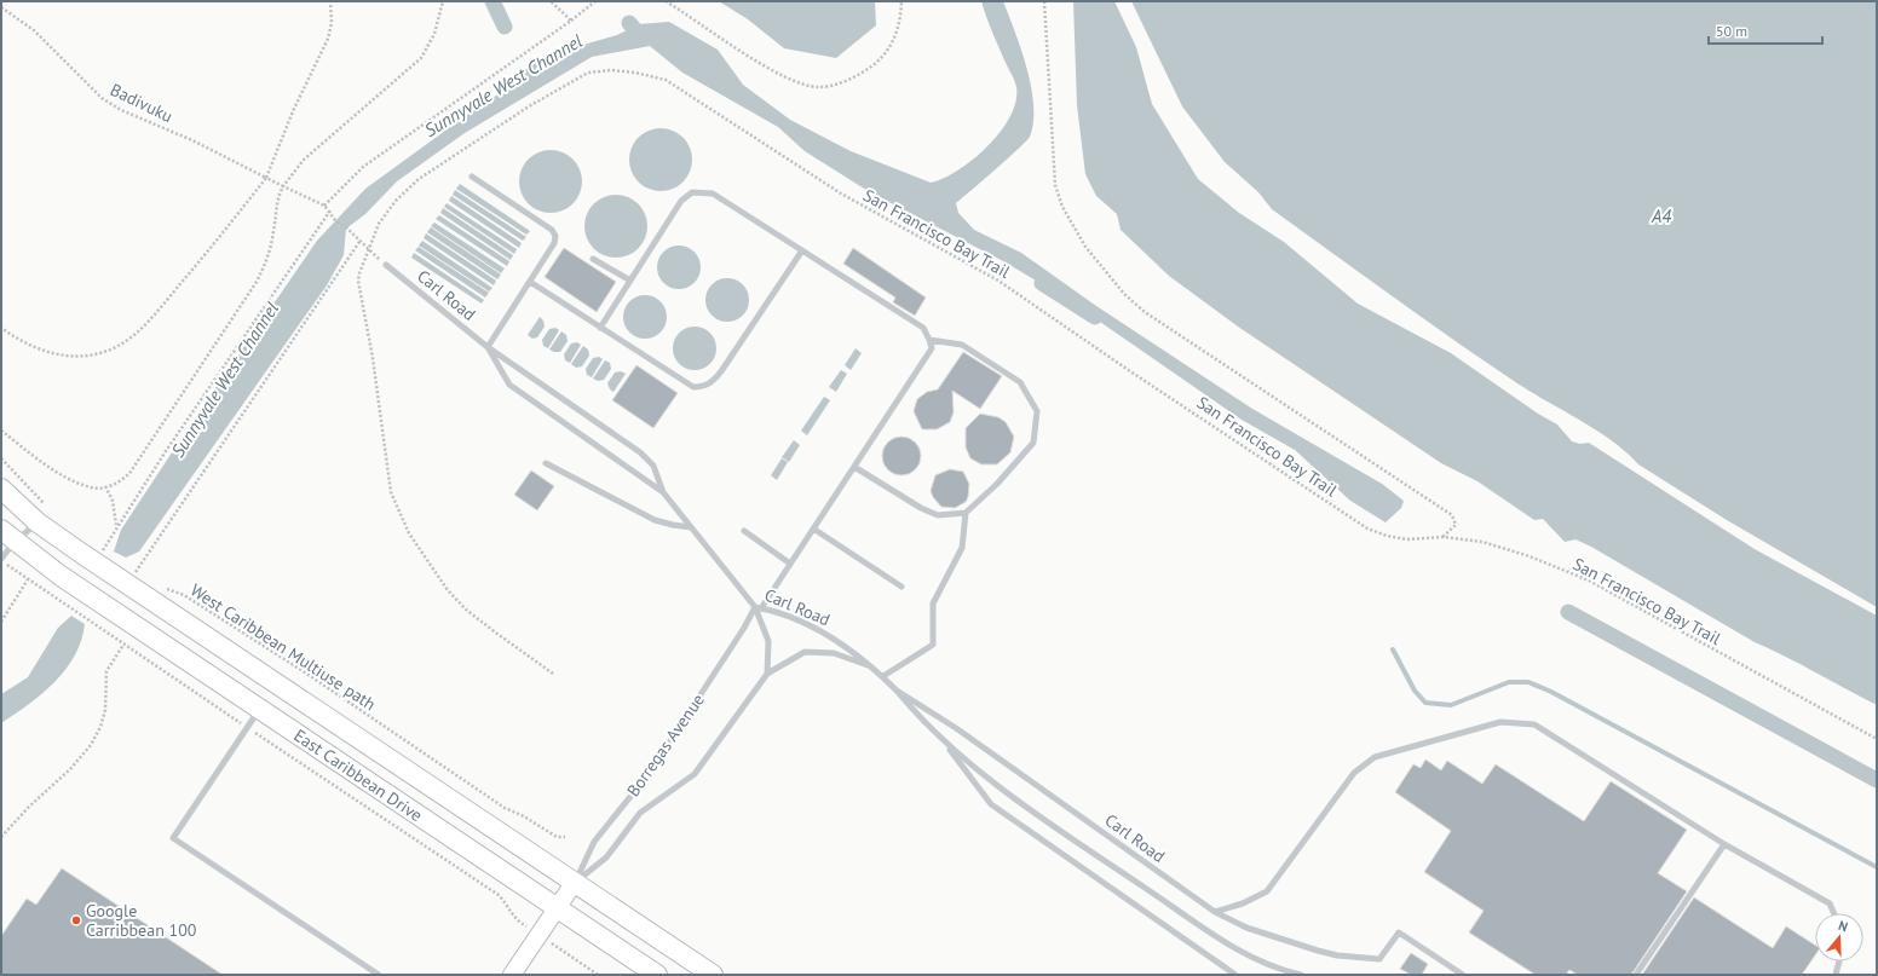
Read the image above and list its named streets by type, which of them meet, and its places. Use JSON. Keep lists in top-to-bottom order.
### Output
{
  "streets": {
    "main road": ["East Caribbean Drive"],
    "street": ["Borregas Avenue"],
    "lane": ["Carl Road"],
    "path": ["Badivuku", "San Francisco Bay Trail", "West Caribbean Multiuse path"]
  },
  "crossings": [
    ["Carl Road", "Borregas Avenue"],
    ["Borregas Avenue", "East Caribbean Drive"]
  ],
  "water": ["Sunnyvale West Channel", "A4"],
  "places": ["Google Carribbean 100"],
  "scale_bar": "50 m",
  "north": "top"
}
